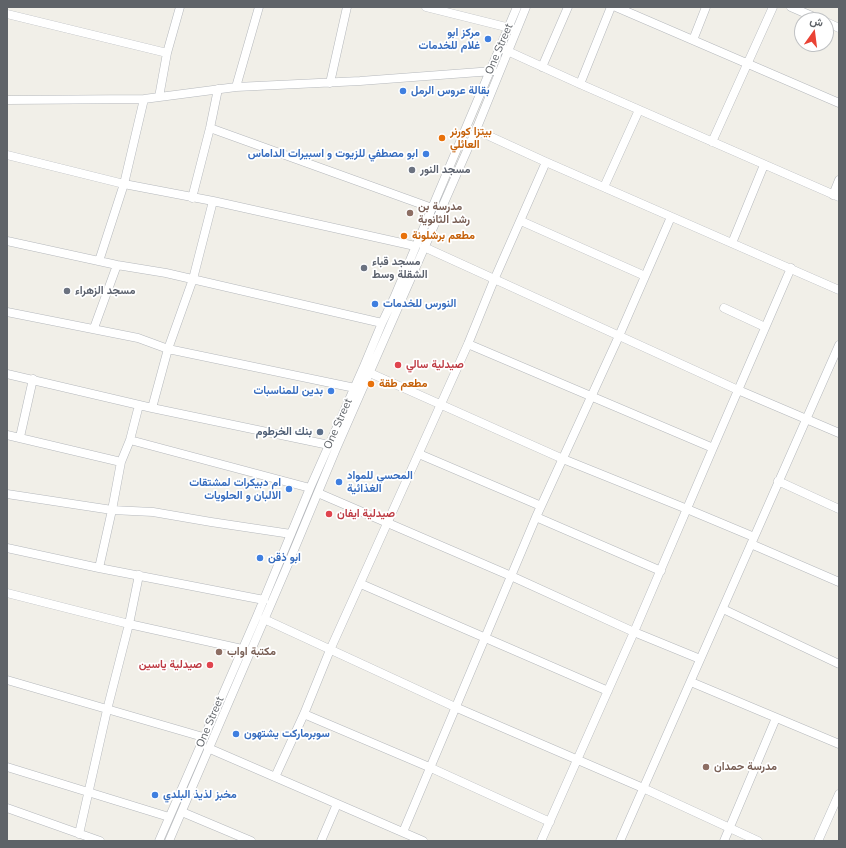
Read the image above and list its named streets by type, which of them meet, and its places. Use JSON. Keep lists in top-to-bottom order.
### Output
{
  "streets": {
    "street": ["One Street"]
  },
  "places": [
    "مركز ابو غلام للخدمات",
    "بقالة عروس الرمل",
    "بيتزا كورنر العائلي",
    "ابو مصطفي للزيوت و اسبيرات الداماس",
    "مسجد النور",
    "مدرسة بن رشد الثانوية",
    "مطعم برشلونة",
    "مسجد قباء الشقلة وسط",
    "مسجد الزهراء",
    "النورس للخدمات",
    "صيدلية سالي",
    "مطعم طقة",
    "بدين للمناسبات",
    "بنك الخرطوم",
    "المحسي للمواد الغذائية",
    "ام دبيكرات لمشتقات الالبان و الحلويات",
    "صيدلية ايفان",
    "ابو ذقن",
    "مكتبة اواب",
    "صيدلية ياسين",
    "سوبرماركت يشتهون",
    "مدرسة حمدان",
    "مخبز لذيذ البلدي"
  ],
  "north": "top"
}
